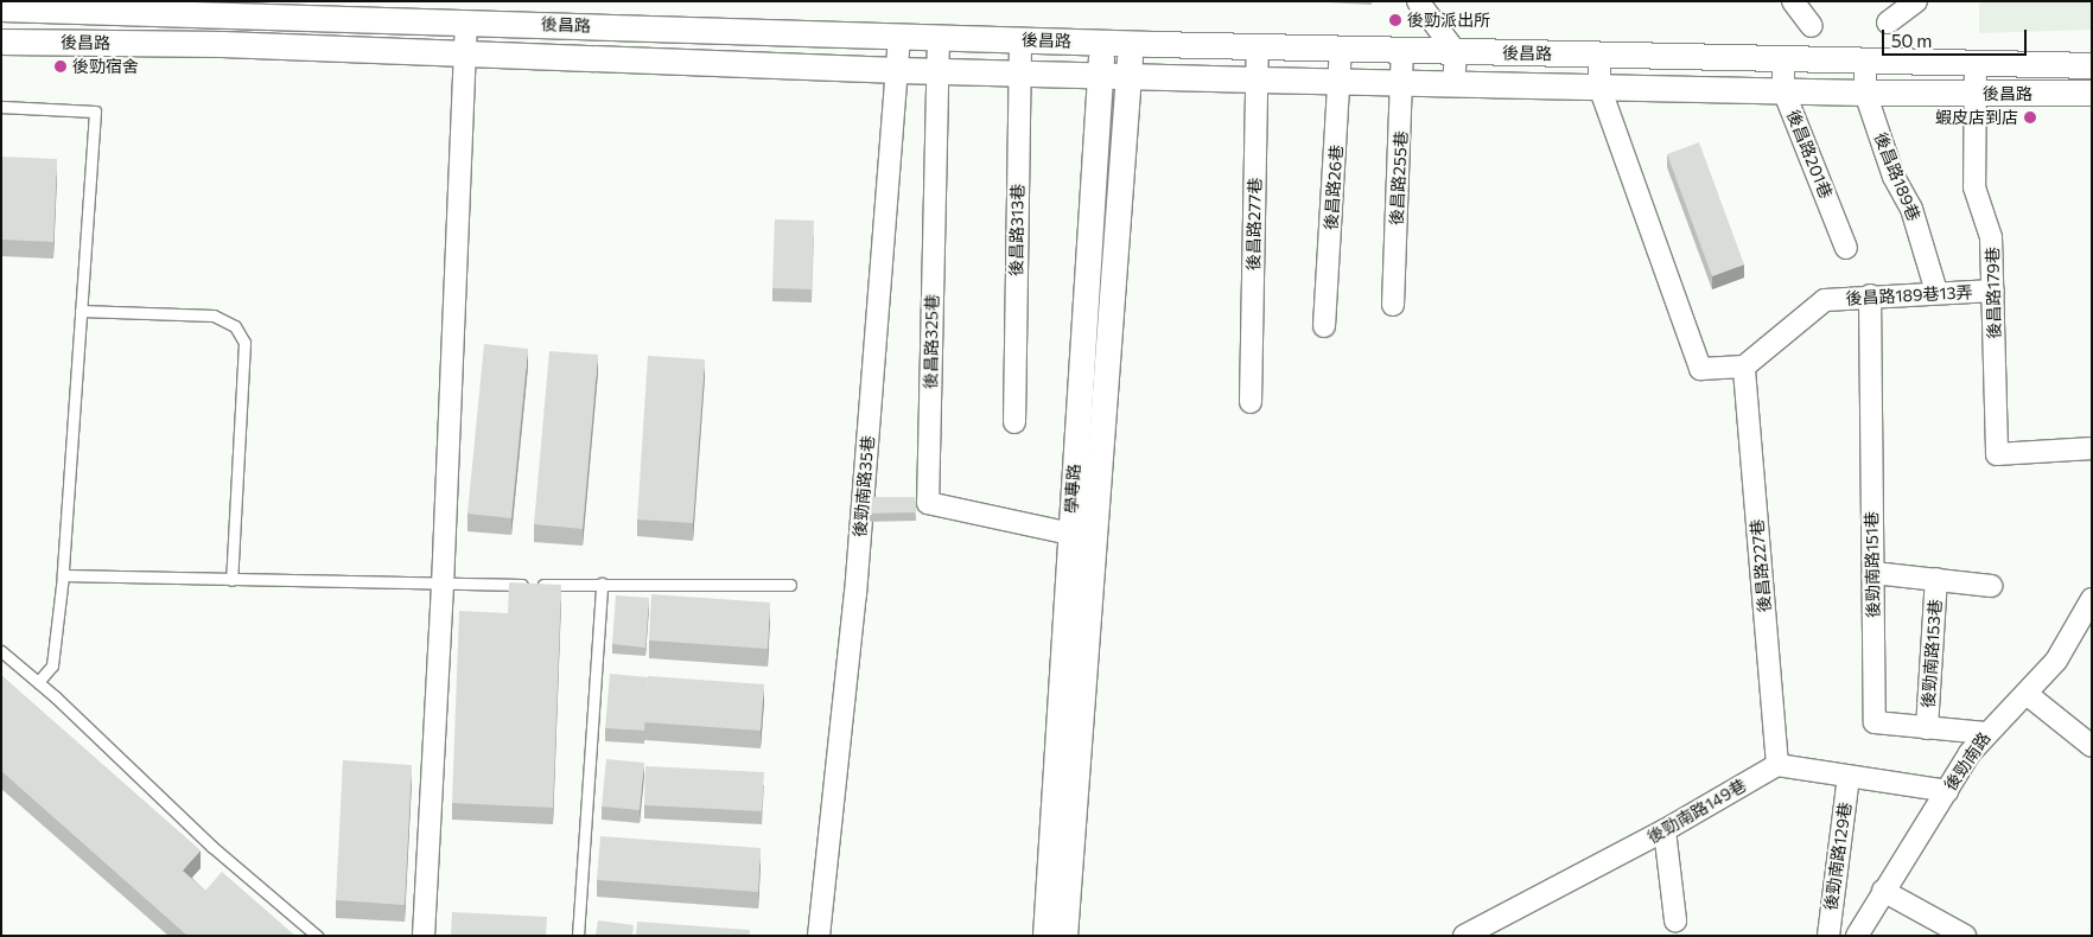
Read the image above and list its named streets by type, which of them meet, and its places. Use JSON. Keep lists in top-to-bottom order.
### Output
{
  "streets": {
    "street": [
      "後昌路",
      "後昌路201巷",
      "後昌路189巷",
      "後昌路255巷",
      "後昌路26巷",
      "後昌路277巷",
      "後昌路313巷",
      "後昌路179巷",
      "後昌路189巷13弄",
      "後昌路325巷",
      "後勁南路35巷",
      "學專路",
      "後勁南路151巷",
      "後昌路227巷",
      "後勁南路153巷",
      "後勁南路",
      "後勁南路149巷",
      "後勁南路129巷"
    ]
  },
  "crossings": [
    ["後昌路", "後昌路201巷"],
    ["後昌路", "後昌路189巷"],
    ["後昌路", "後昌路255巷"],
    ["後昌路", "後昌路26巷"],
    ["後昌路", "後昌路277巷"],
    ["後昌路", "後昌路313巷"],
    ["後昌路", "後昌路179巷"],
    ["後昌路", "後昌路325巷"],
    ["後昌路", "後勁南路35巷"],
    ["後昌路", "學專路"],
    ["後昌路189巷", "後昌路189巷13弄"],
    ["後昌路179巷", "後昌路189巷13弄"],
    ["後昌路189巷13弄", "後勁南路151巷"],
    ["後昌路189巷13弄", "後昌路227巷"],
    ["後昌路325巷", "學專路"],
    ["後勁南路151巷", "後勁南路153巷"],
    ["後勁南路151巷", "後勁南路"],
    ["後昌路227巷", "後勁南路149巷"]
  ],
  "places": ["後勁派出所", "後勁宿舍", "蝦皮店到店"],
  "scale_bar": "50 m"
}
